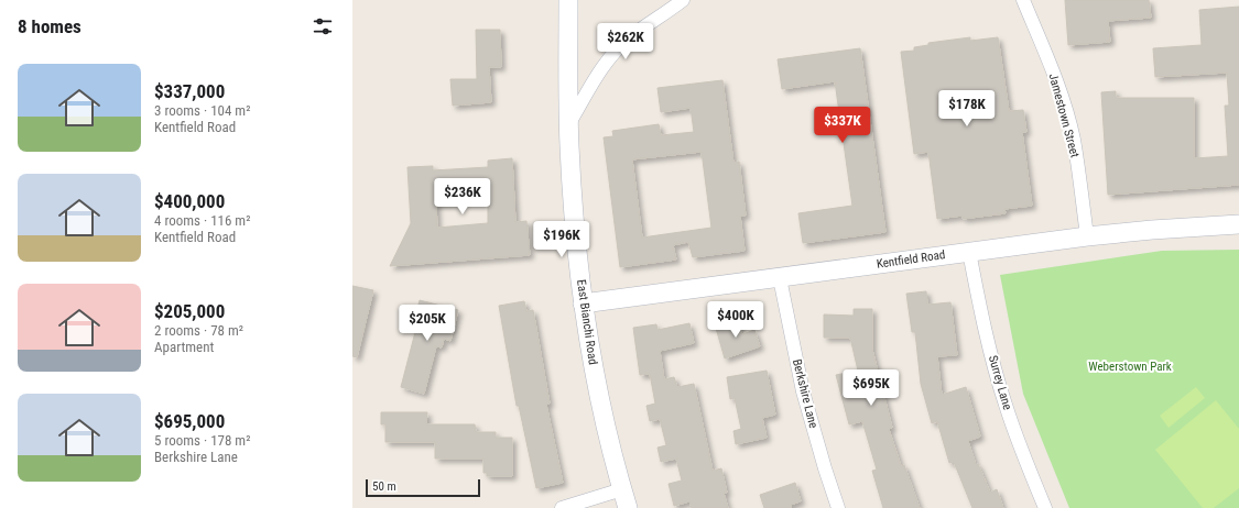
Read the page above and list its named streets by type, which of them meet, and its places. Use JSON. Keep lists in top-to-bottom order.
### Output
{
  "streets": {
    "street": [
      "Jamestown Street",
      "Kentfield Road",
      "East Bianchi Road",
      "Surrey Lane",
      "Berkshire Lane"
    ]
  },
  "crossings": [
    ["Jamestown Street", "Kentfield Road"],
    ["Kentfield Road", "East Bianchi Road"],
    ["Kentfield Road", "Surrey Lane"],
    ["Kentfield Road", "Berkshire Lane"]
  ],
  "parks": ["Weberstown Park"],
  "scale_bar": "50 m",
  "page": {
    "heading": "8 homes",
    "price": [
      "$262K",
      "$178K",
      "$337K",
      "$236K",
      "$196K",
      "$400K",
      "$205K",
      "$695K"
    ],
    "list": [
      {
        "name": "$337,000",
        "note": "3 rooms · 104 m² · Kentfield Road"
      },
      {
        "name": "$400,000",
        "note": "4 rooms · 116 m² · Kentfield Road"
      },
      {
        "name": "$205,000",
        "note": "2 rooms · 78 m² · Apartment"
      },
      {
        "name": "$695,000",
        "note": "5 rooms · 178 m² · Berkshire Lane"
      }
    ],
    "scale": "50 m"
  }
}
